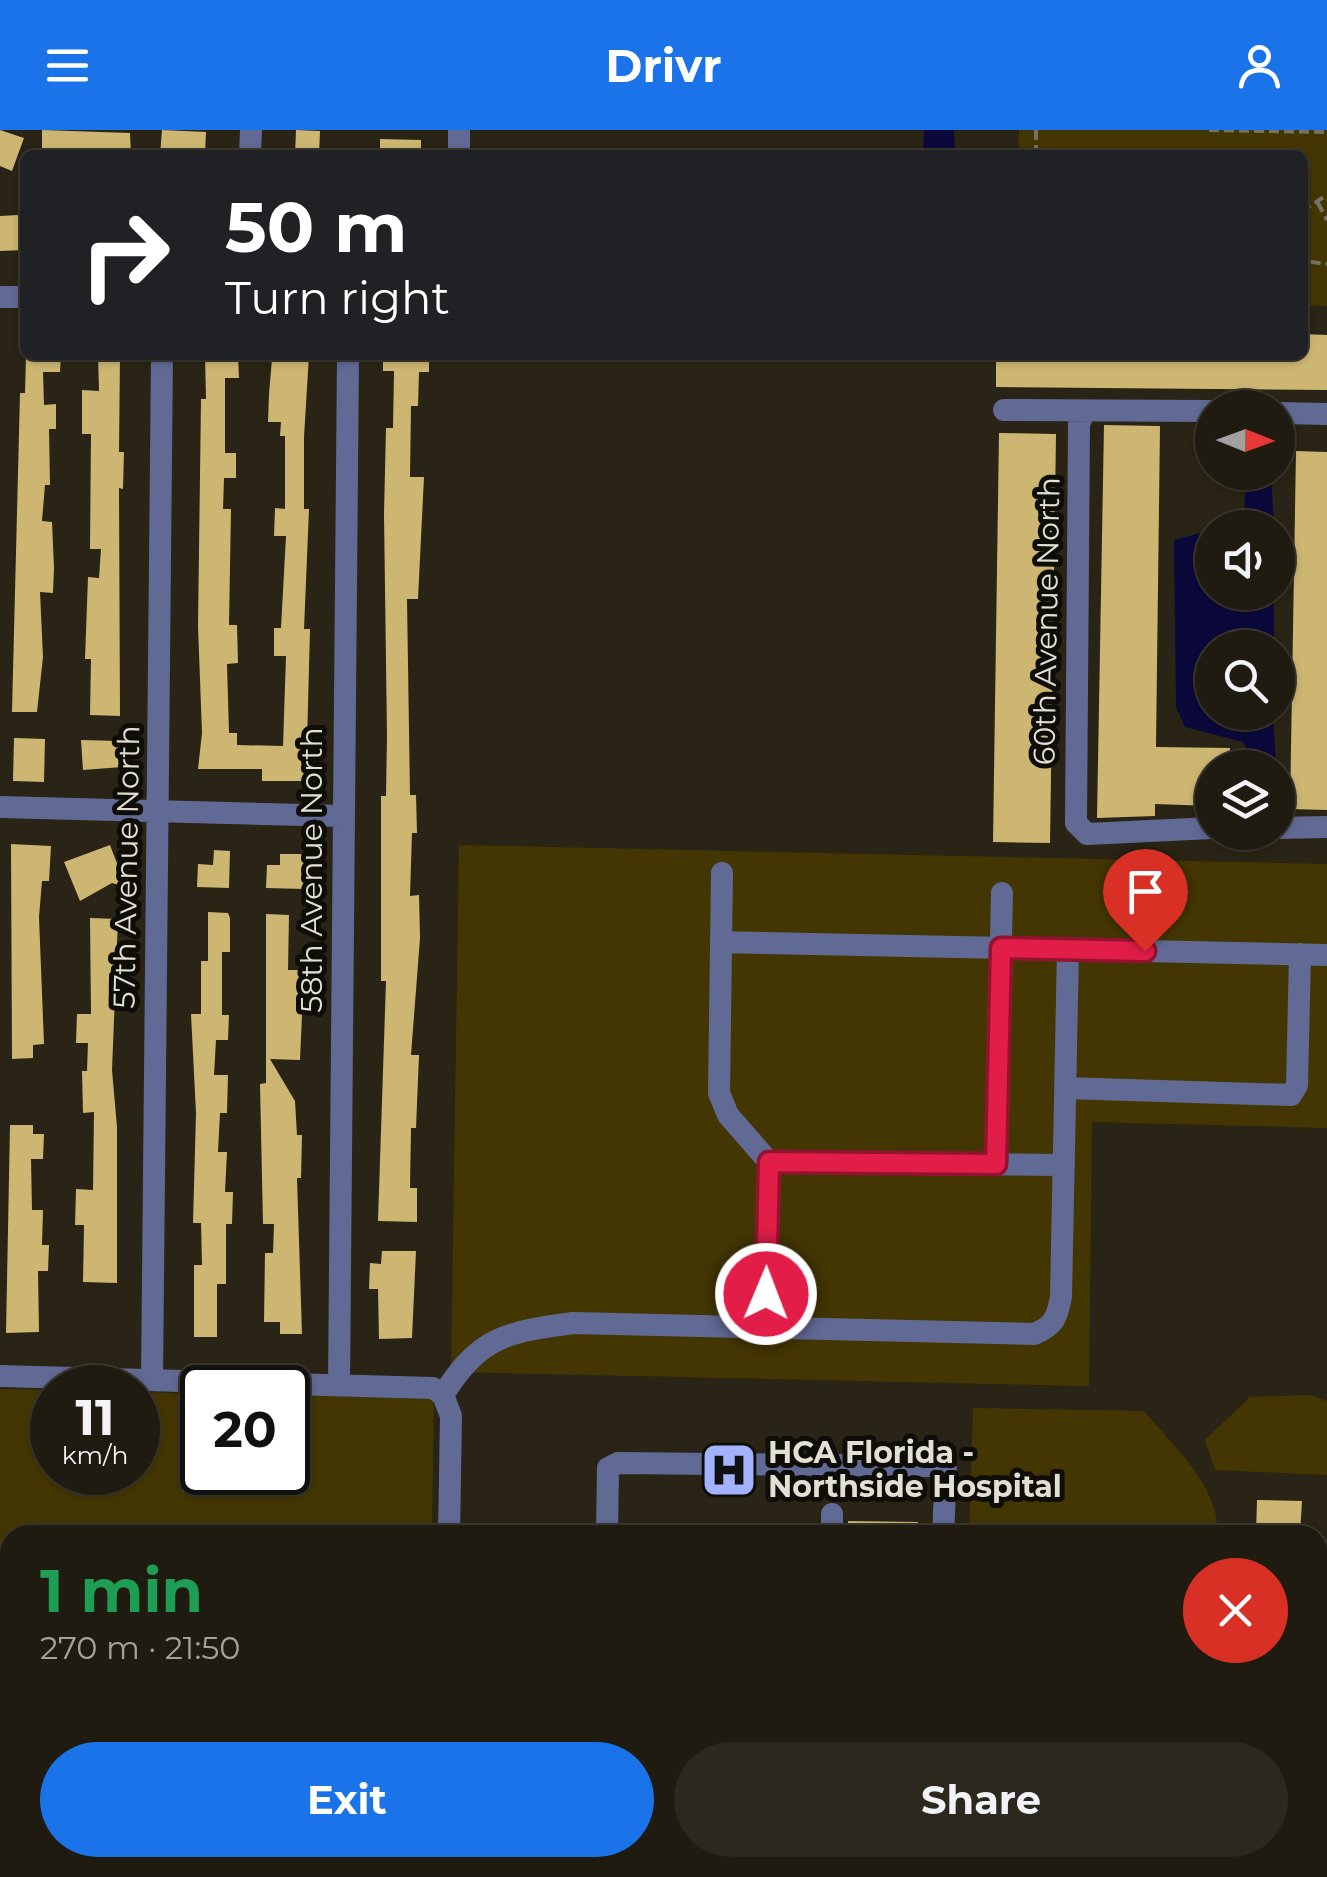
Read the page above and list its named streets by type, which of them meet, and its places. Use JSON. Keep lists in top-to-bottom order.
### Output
{
  "streets": {
    "street": ["60th Avenue North", "57th Avenue North", "58th Avenue North"]
  },
  "places": {
    "hospital": ["HCA Florida - Northside Hospital"]
  },
  "north": "right",
  "page": {
    "header": "Drivr",
    "turn": ["50 m", "Turn right"],
    "speed": "11 km/h",
    "limit": "20",
    "heading": ["1 min", "270 m · 21:50"],
    "buttons": ["Exit", "Share"]
  }
}
